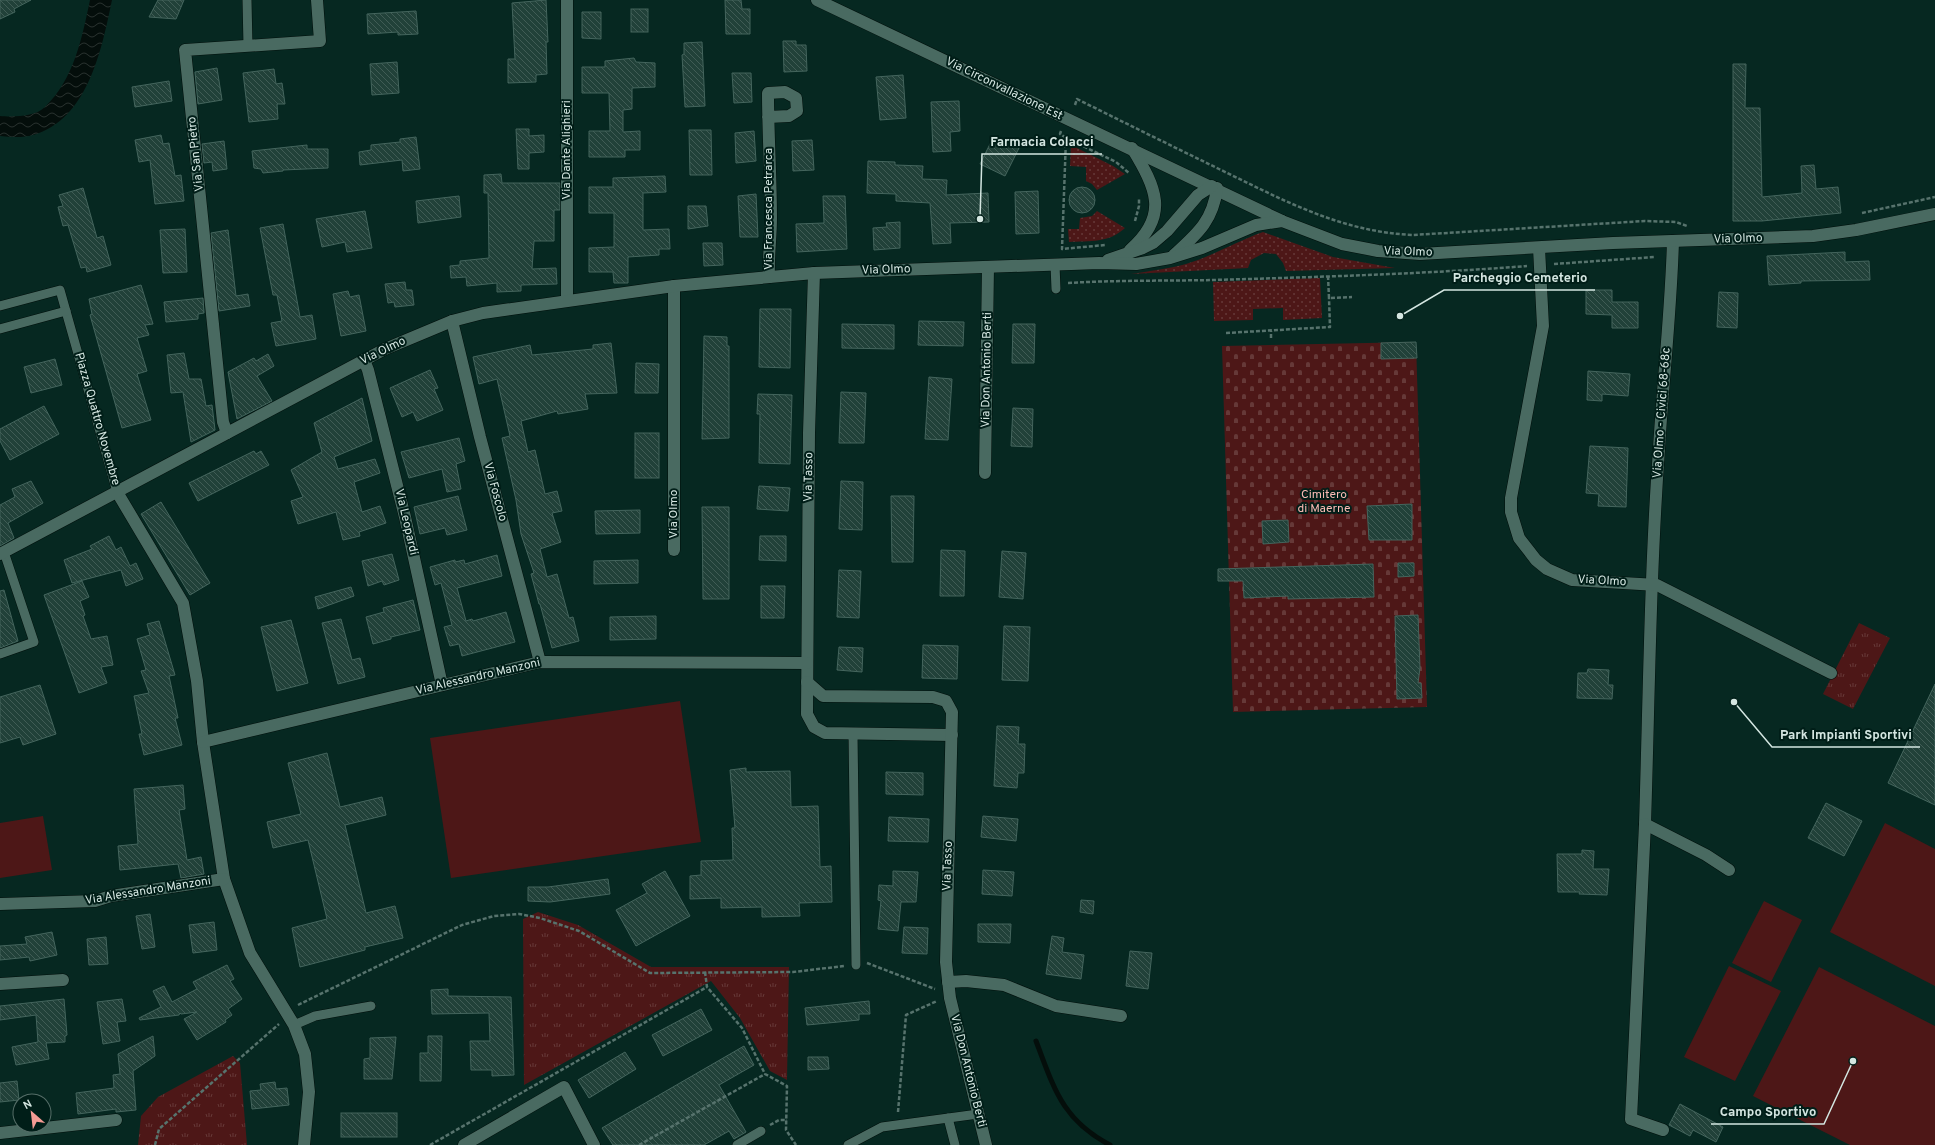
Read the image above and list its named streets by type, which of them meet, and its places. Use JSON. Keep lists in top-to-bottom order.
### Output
{
  "streets": {
    "street": [
      "Via Circonvallazione Est",
      "Via Dante Alighieri",
      "Via San Pietro",
      "Via Francesca Petrarca",
      "Via Olmo",
      "Via Don Antonio Berti",
      "Via Olmo - Civici 68-68c",
      "Piazza Quattro Novembre",
      "Via Tasso",
      "Via Foscolo",
      "Via Leopardi",
      "Via Alessandro Manzoni"
    ]
  },
  "crossings": [
    ["Via Circonvallazione Est", "Via Olmo"],
    ["Via Dante Alighieri", "Via Olmo"],
    ["Via San Pietro", "Via Olmo"],
    ["Via Francesca Petrarca", "Via Olmo"],
    ["Via Olmo", "Via Don Antonio Berti"],
    ["Via Olmo", "Via Olmo - Civici 68-68c"],
    ["Via Olmo", "Piazza Quattro Novembre"],
    ["Via Olmo", "Via Tasso"],
    ["Via Olmo", "Via Foscolo"],
    ["Via Olmo", "Via Leopardi"],
    ["Via Olmo", "Via Alessandro Manzoni"],
    ["Via Don Antonio Berti", "Via Tasso"],
    ["Piazza Quattro Novembre", "Via Alessandro Manzoni"],
    ["Via Tasso", "Via Alessandro Manzoni"],
    ["Via Foscolo", "Via Alessandro Manzoni"],
    ["Via Leopardi", "Via Alessandro Manzoni"]
  ],
  "parks": ["Cimitero di Maerne"],
  "places": [
    "Farmacia Colacci",
    "Parcheggio Cemeterio",
    "Park Impianti Sportivi",
    "Campo Sportivo"
  ],
  "north": "top left"
}
